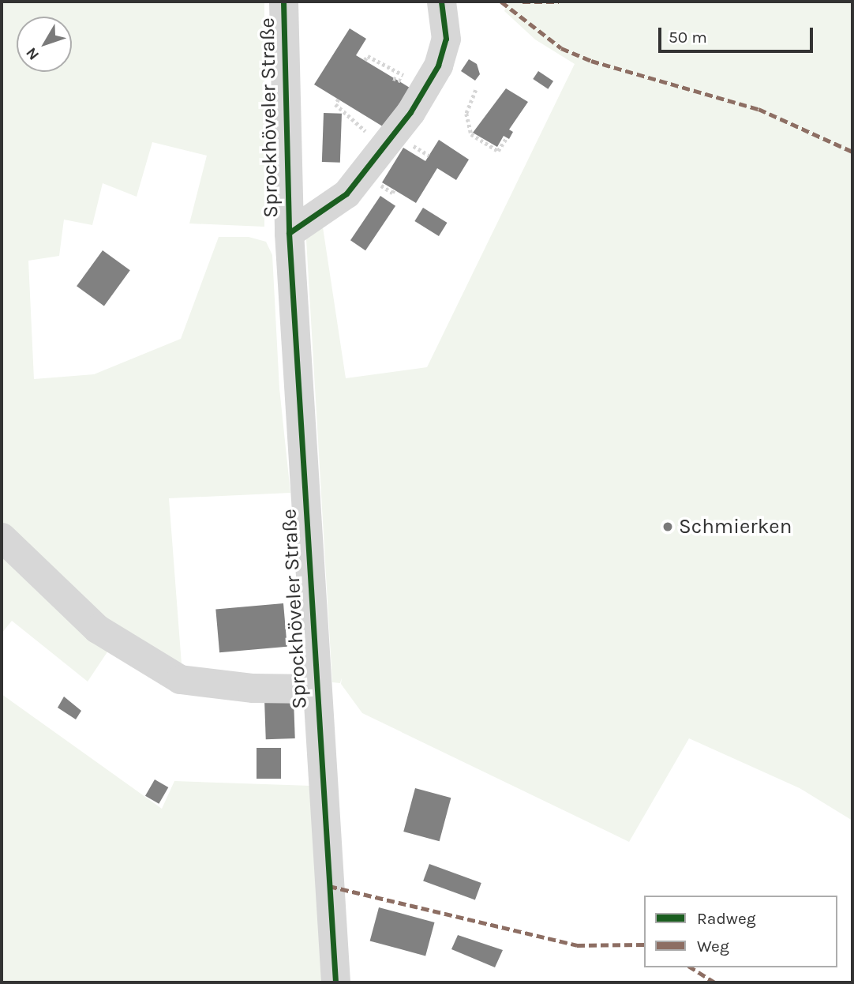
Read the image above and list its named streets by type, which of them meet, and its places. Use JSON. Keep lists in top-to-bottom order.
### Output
{
  "streets": {
    "street": ["Sprockhöveler Straße"]
  },
  "places": ["Schmierken"],
  "legend": ["Radweg", "Weg"],
  "scale_bar": "50 m",
  "north": "bottom left"
}
